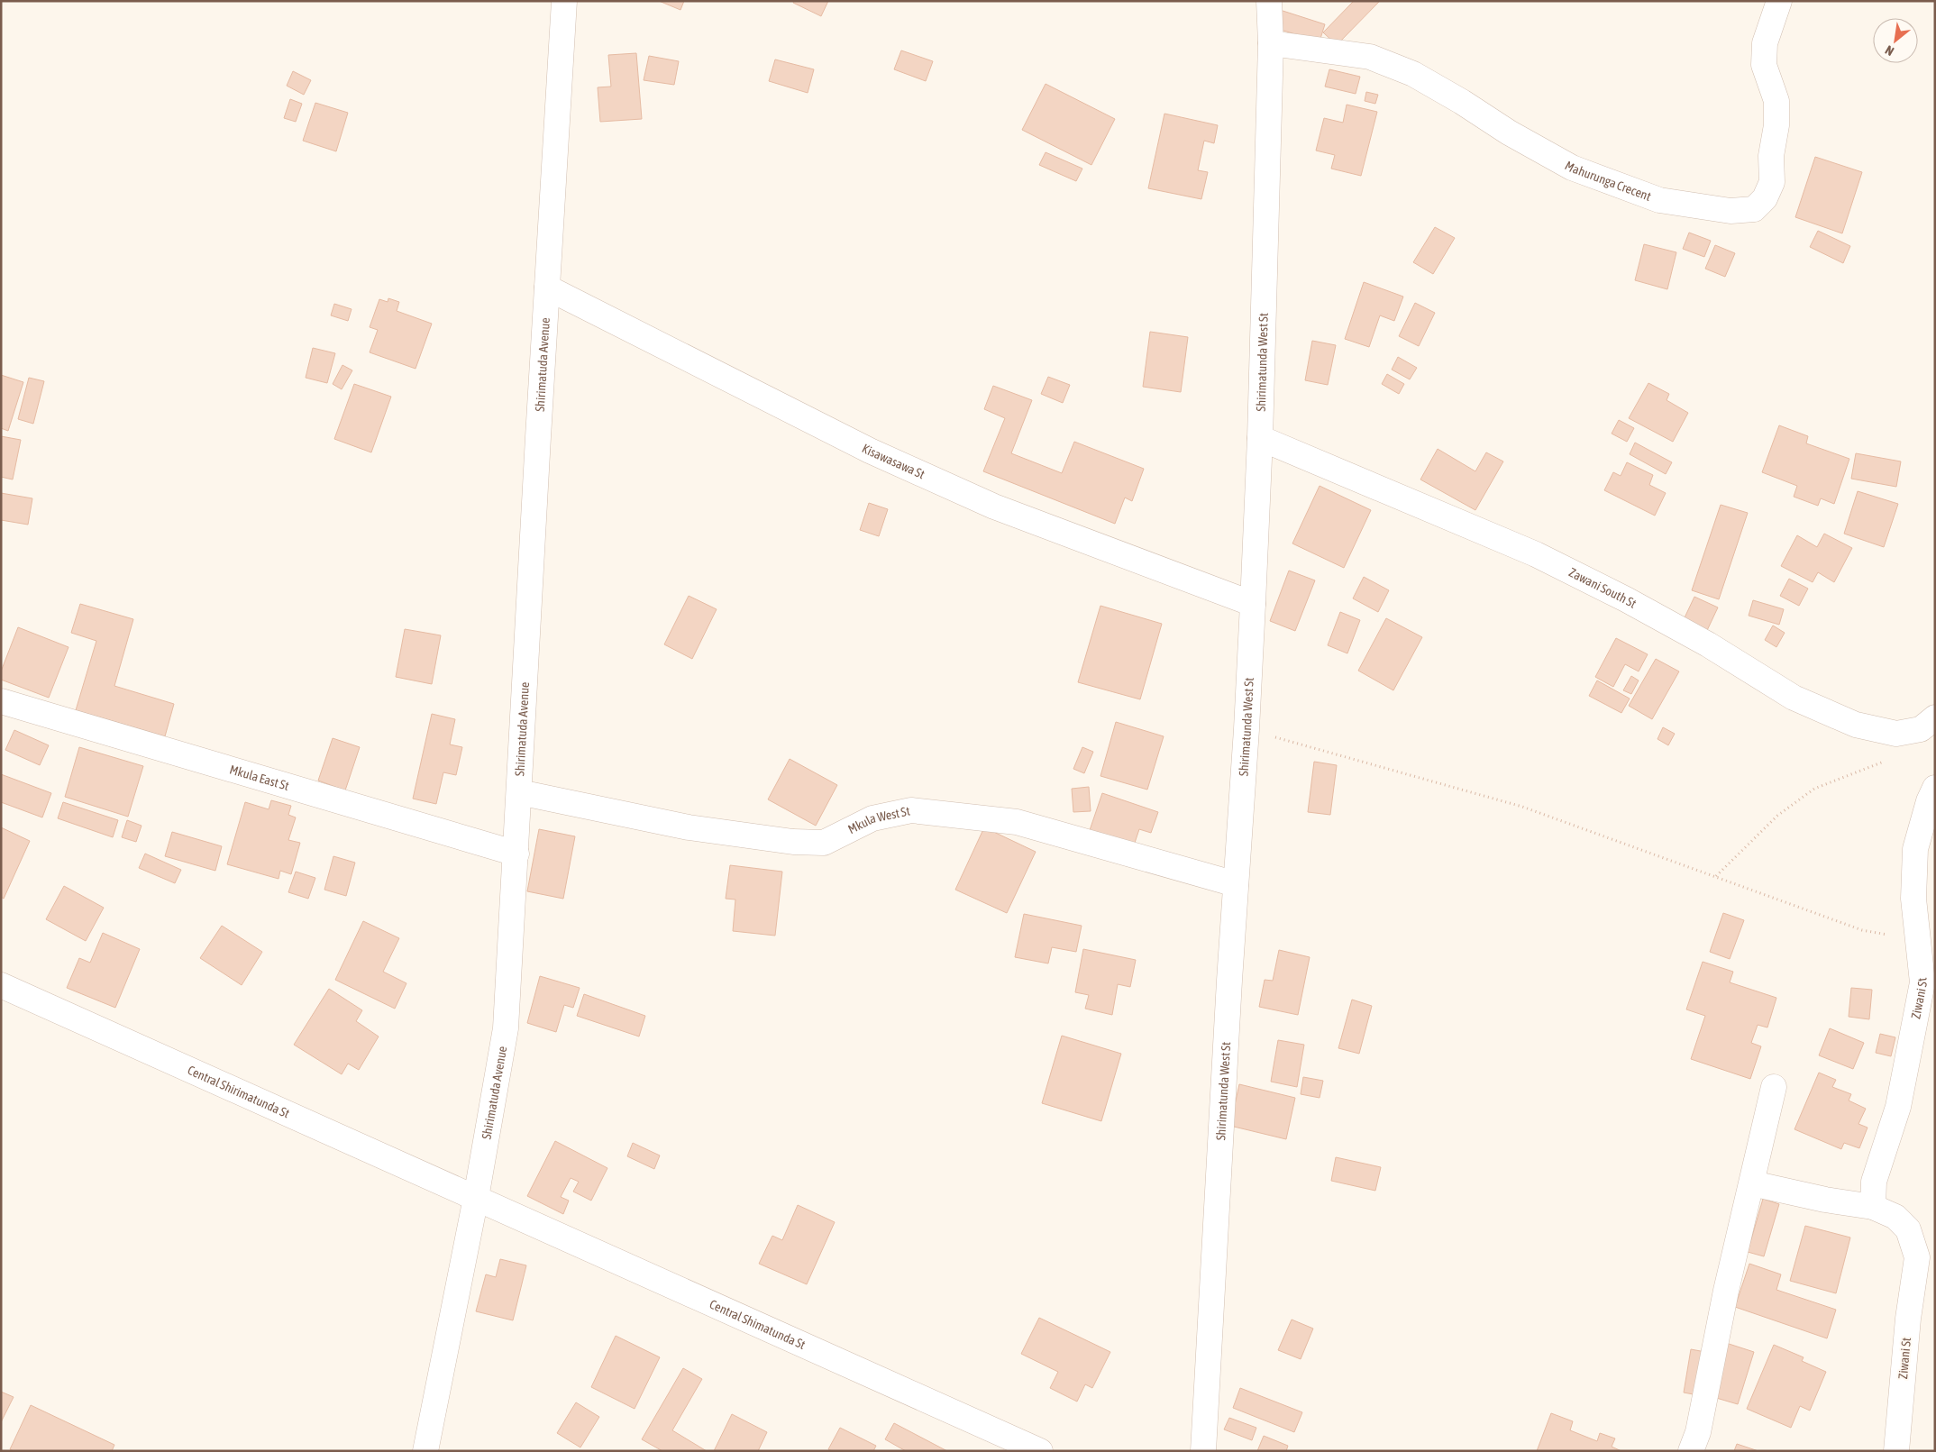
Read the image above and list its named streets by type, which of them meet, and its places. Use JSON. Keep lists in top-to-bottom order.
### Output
{
  "streets": {
    "street": [
      "Mahurunga Crecent",
      "Shirimatunda West St",
      "Shirimatuda Avenue",
      "Kisawasawa St",
      "Zawani South St",
      "Mkula East St",
      "Mkula West St",
      "Ziwani St",
      "Central Shirimatunda St",
      "Central Shimatunda St"
    ]
  },
  "crossings": [
    ["Mahurunga Crecent", "Shirimatunda West St"],
    ["Shirimatunda West St", "Kisawasawa St"],
    ["Shirimatunda West St", "Zawani South St"],
    ["Shirimatunda West St", "Mkula West St"],
    ["Shirimatuda Avenue", "Kisawasawa St"],
    ["Shirimatuda Avenue", "Mkula East St"],
    ["Shirimatuda Avenue", "Mkula West St"],
    ["Shirimatuda Avenue", "Central Shirimatunda St"],
    ["Shirimatuda Avenue", "Central Shimatunda St"],
    ["Central Shirimatunda St", "Central Shimatunda St"]
  ],
  "north": "bottom left"
}
